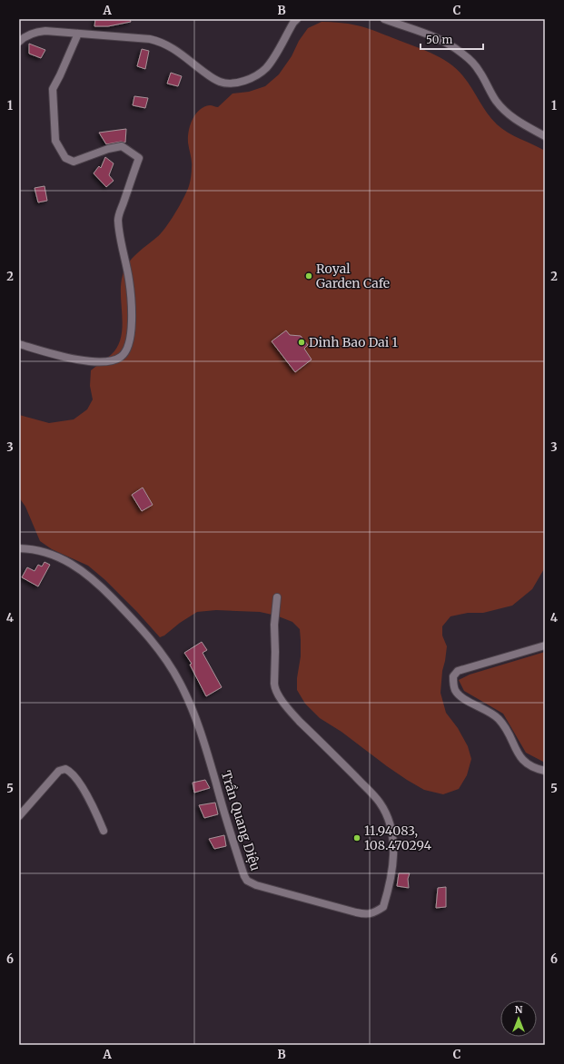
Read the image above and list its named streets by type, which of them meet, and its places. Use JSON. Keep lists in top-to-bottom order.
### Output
{
  "streets": {
    "street": ["Trần Quang Diệu"]
  },
  "places": ["Royal Garden Cafe", "Dinh Bao Dai 1", "11.94083, 108.470294"],
  "scale_bar": "50 m",
  "north": "top",
  "grid": {
    "columns": ["A", "B", "C"],
    "rows": [
      "1",
      "2",
      "3",
      "4",
      "5",
      "6"
    ]
  }
}
